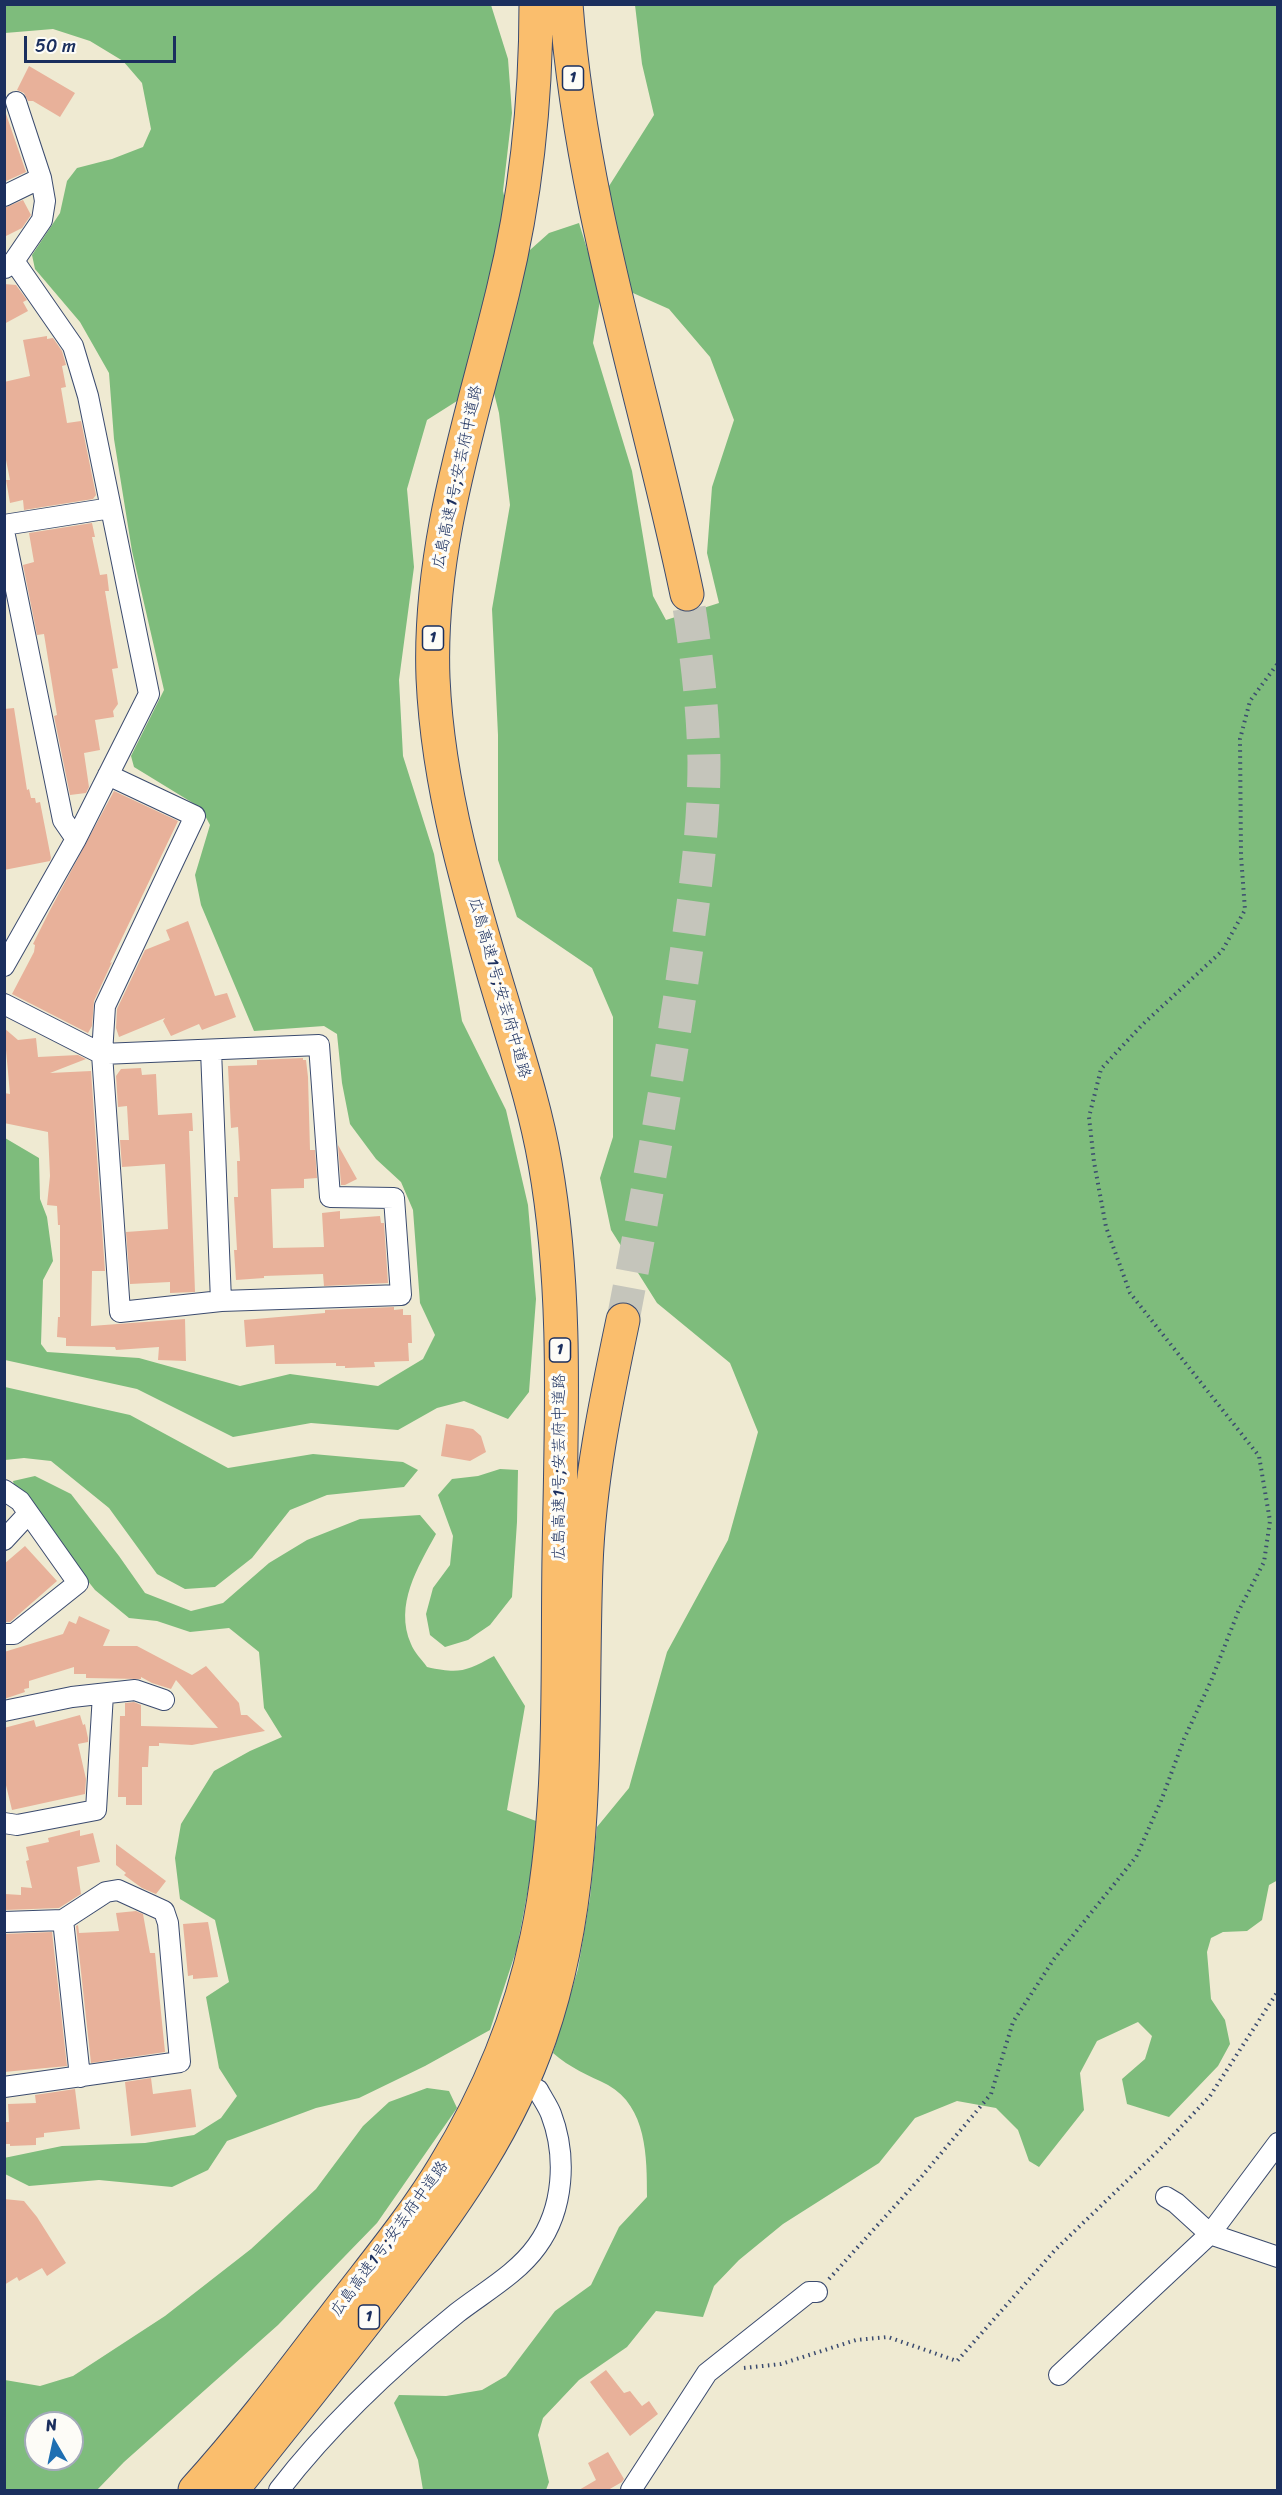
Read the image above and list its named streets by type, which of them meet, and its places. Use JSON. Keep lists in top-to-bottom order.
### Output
{
  "streets": {
    "highway": ["1", "広島高速1号;安芸府中道路"]
  },
  "scale_bar": "50 m",
  "north": "top"
}
